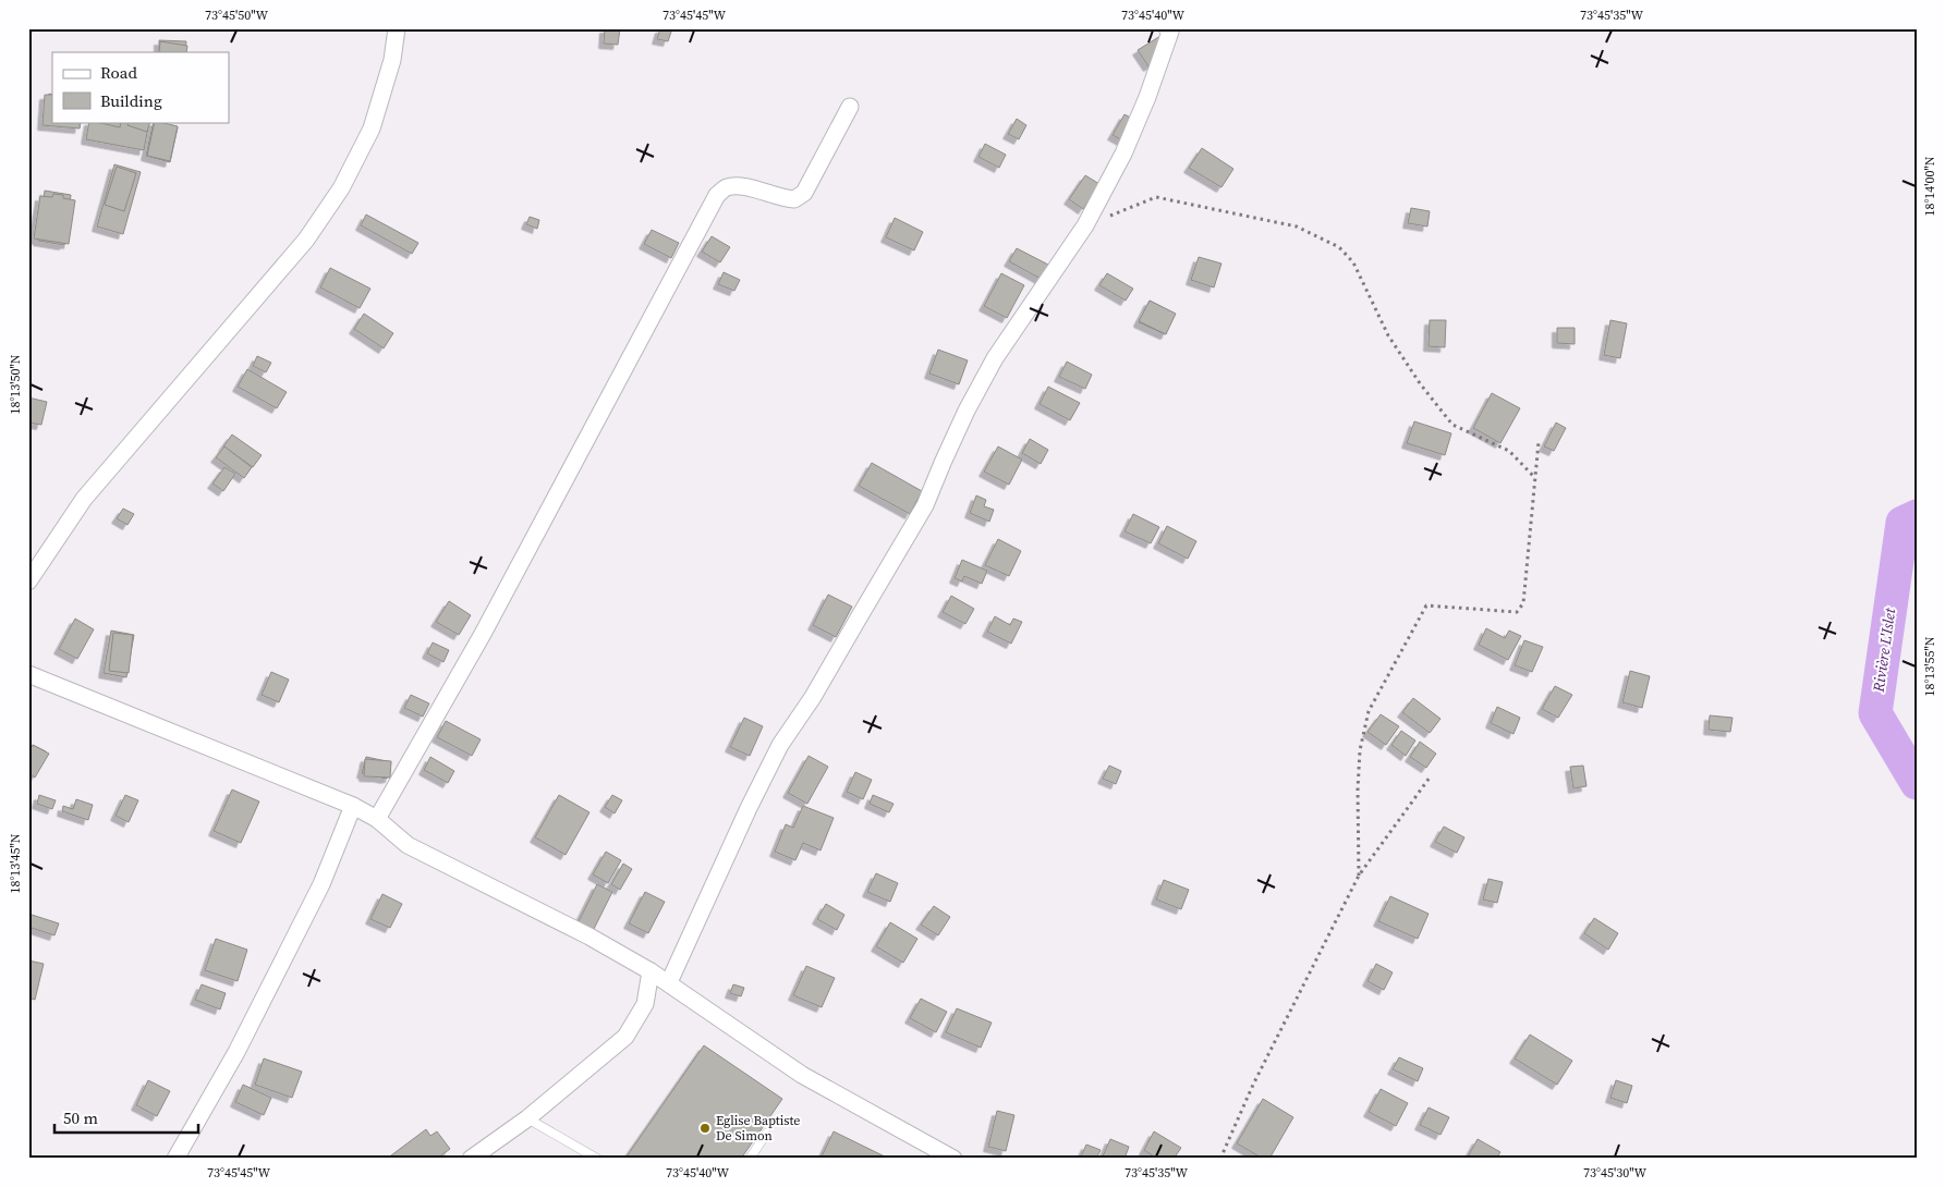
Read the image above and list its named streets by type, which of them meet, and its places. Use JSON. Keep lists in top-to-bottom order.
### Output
{
  "water": ["Rivière L'Islet"],
  "places": ["Eglise Baptiste De Simon"],
  "legend": ["Road", "Building"],
  "scale_bar": "50 m",
  "coordinates": [
    "73°45'50\"W",
    "73°45'45\"W",
    "73°45'40\"W",
    "73°45'35\"W",
    "18°14'00\"N",
    "18°13'50\"N",
    "18°13'55\"N",
    "18°13'45\"N",
    "73°45'30\"W"
  ]
}
